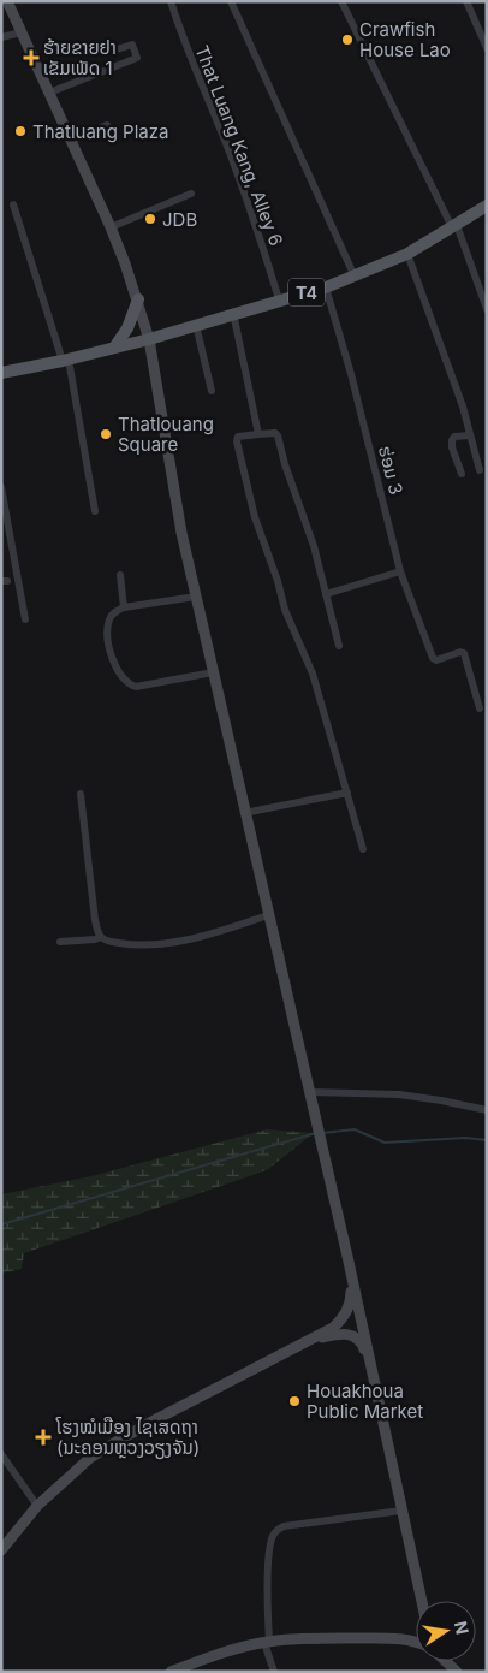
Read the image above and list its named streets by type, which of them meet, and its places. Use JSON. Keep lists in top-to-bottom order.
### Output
{
  "streets": {
    "main road": ["T4"],
    "street": ["That Luang Kang, Alley 6", "ຮ່ອມ 3"]
  },
  "crossings": [
    ["That Luang Kang, Alley 6", "T4"],
    ["T4", "ຮ່ອມ 3"]
  ],
  "places": {
    "other": [
      "Crawfish House Lao",
      "Thatluang Plaza",
      "JDB",
      "Thatlouang Square",
      "Houakhoua Public Market"
    ],
    "health": ["ຮ້າຍຂາຍຢາ ເຂັມເພັດ 1", "ໂຮງໝໍເມືອງ ໄຊເສດຖາ (ນະຄອນຫຼວງວຽງຈັນ)"]
  },
  "north": "right"
}
